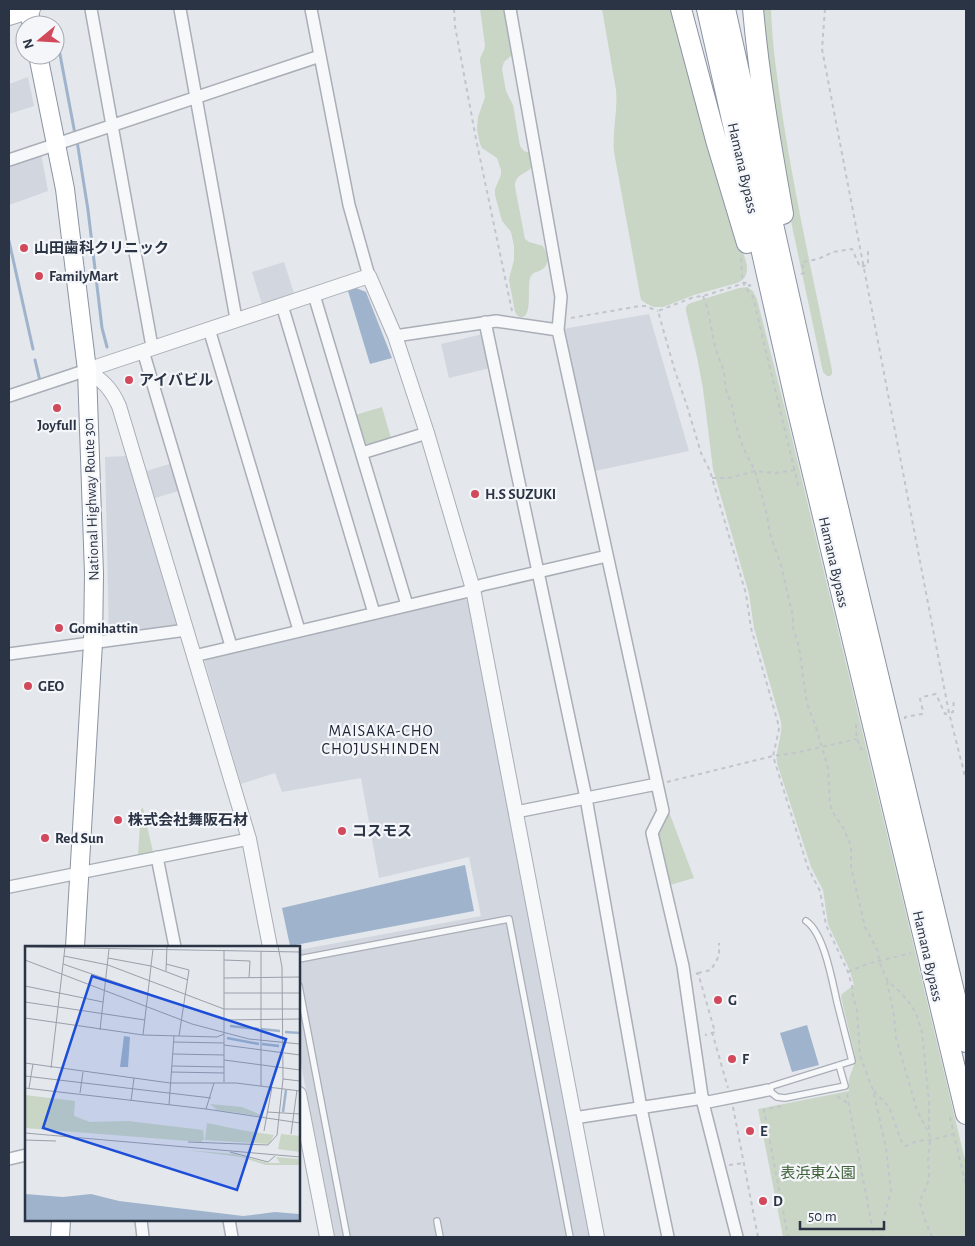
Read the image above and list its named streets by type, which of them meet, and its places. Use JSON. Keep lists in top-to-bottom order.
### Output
{
  "streets": {
    "highway": ["Hamana Bypass"],
    "main road": ["National Highway Route 301"]
  },
  "districts": ["MAISAKA-CHO CHOJUSHINDEN"],
  "parks": ["表浜東公園"],
  "places": [
    "山田歯科クリニック",
    "FamilyMart",
    "アイバビル",
    "Joyfull",
    "H.S SUZUKI",
    "Gomihattin",
    "GEO",
    "株式会社舞阪石材",
    "コスモス",
    "Red Sun",
    "G",
    "F",
    "E",
    "D"
  ],
  "scale_bar": "50 m",
  "north": "left"
}
